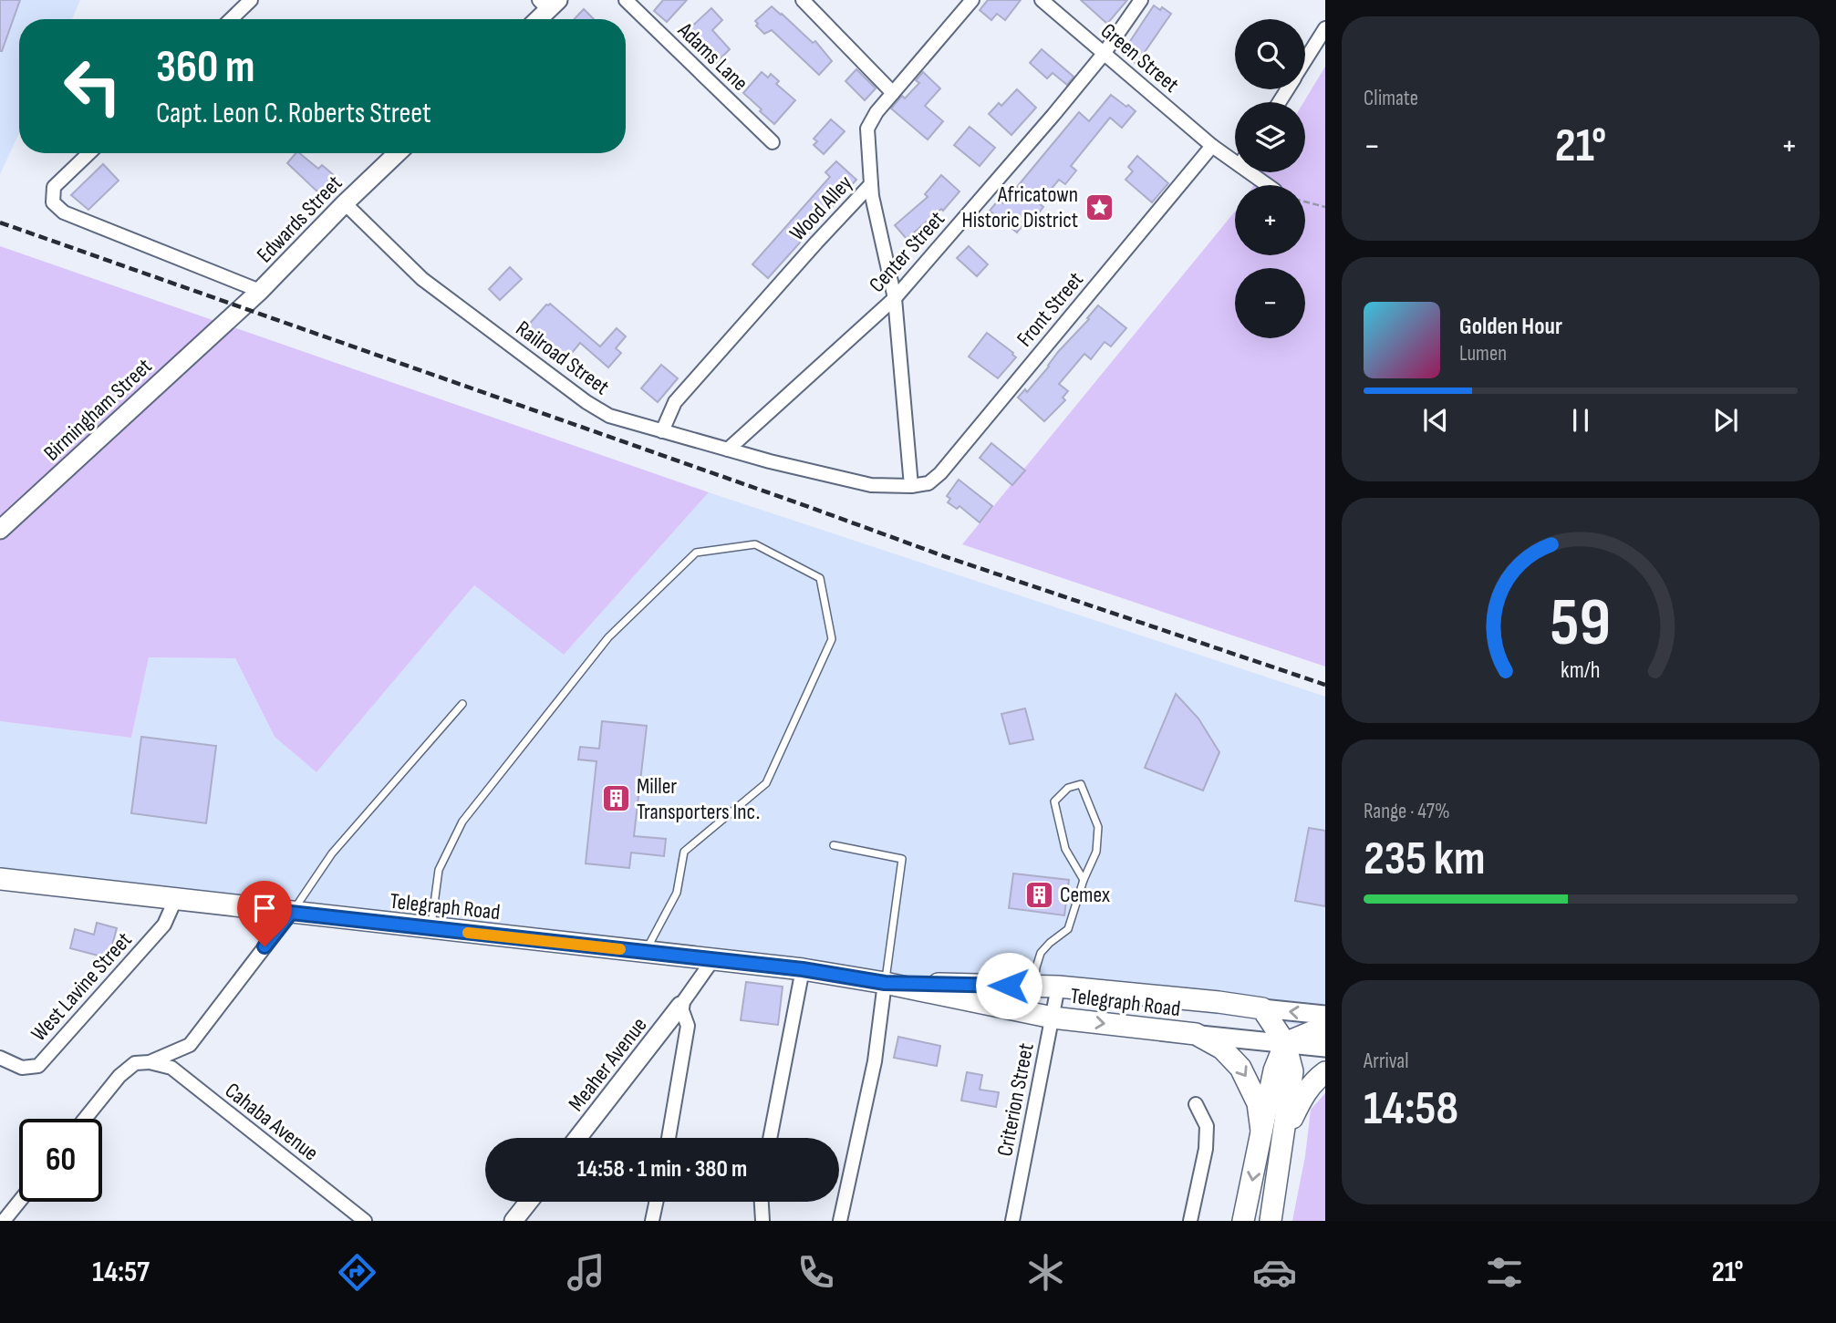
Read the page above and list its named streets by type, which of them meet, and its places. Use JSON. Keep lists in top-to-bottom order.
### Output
{
  "streets": {
    "main road": ["Telegraph Road"],
    "street": [
      "Adams Lane",
      "Green Street",
      "Wood Alley",
      "Edwards Street",
      "Center Street",
      "Front Street",
      "Railroad Street",
      "Birmingham Street",
      "West Lavine Street",
      "Meaher Avenue",
      "Criterion Street",
      "Cahaba Avenue"
    ]
  },
  "crossings": [
    ["Green Street", "Center Street"],
    ["Green Street", "Front Street"],
    ["Wood Alley", "Railroad Street"],
    ["Edwards Street", "Railroad Street"],
    ["Edwards Street", "Birmingham Street"],
    ["Center Street", "Railroad Street"],
    ["Front Street", "Railroad Street"],
    ["Telegraph Road", "West Lavine Street"],
    ["Telegraph Road", "Criterion Street"]
  ],
  "places": {
    "place": ["Africatown Historic District"],
    "building": ["Miller Transporters Inc.", "Cemex"]
  },
  "page": {
    "tile": [
      "Climate",
      ["Range · 47%", "235 km"],
      ["Arrival", "14:58"]
    ],
    "map_buttons": ["+", "−"],
    "turn": ["360 m", "Capt. Leon C. Roberts Street"],
    "heat": ["−", "21°", "+"],
    "song": ["Golden Hour", "Lumen"],
    "limit": "60",
    "trip": "14:58 · 1 min · 380 m",
    "tabs": ["14:57", "21°"],
    "gauge": ["59", "km/h"]
  }
}
